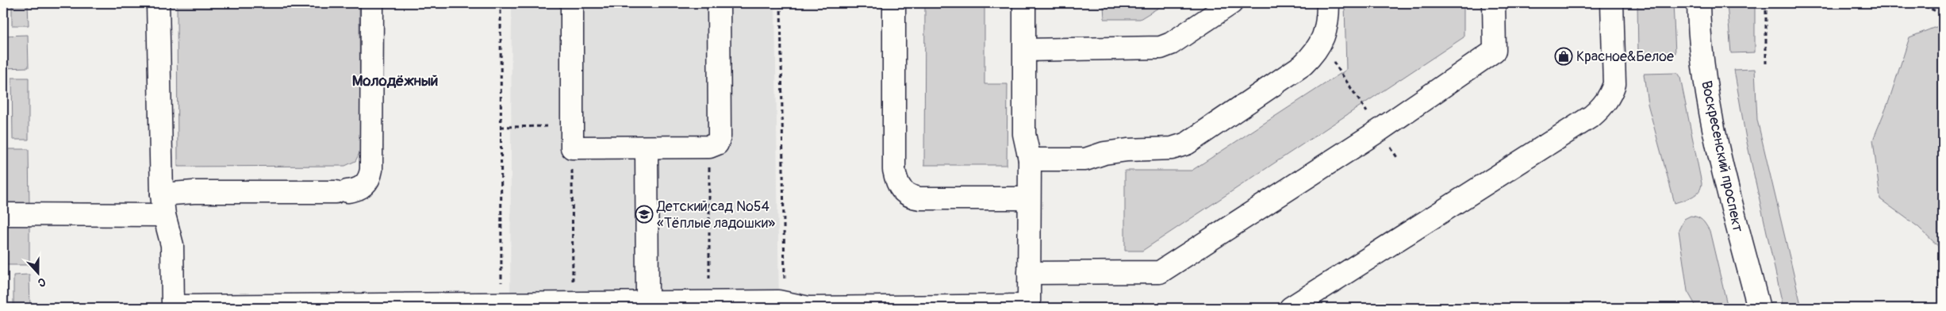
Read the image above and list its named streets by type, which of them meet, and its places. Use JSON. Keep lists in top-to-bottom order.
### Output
{
  "streets": {
    "main road": ["Воскресенский проспект"]
  },
  "districts": ["Молодёжный"],
  "places": {
    "shop": ["Красное&Белое"],
    "school or university": ["Детский сад №54 «Тёплые ладошки»"]
  },
  "north": "bottom"
}
